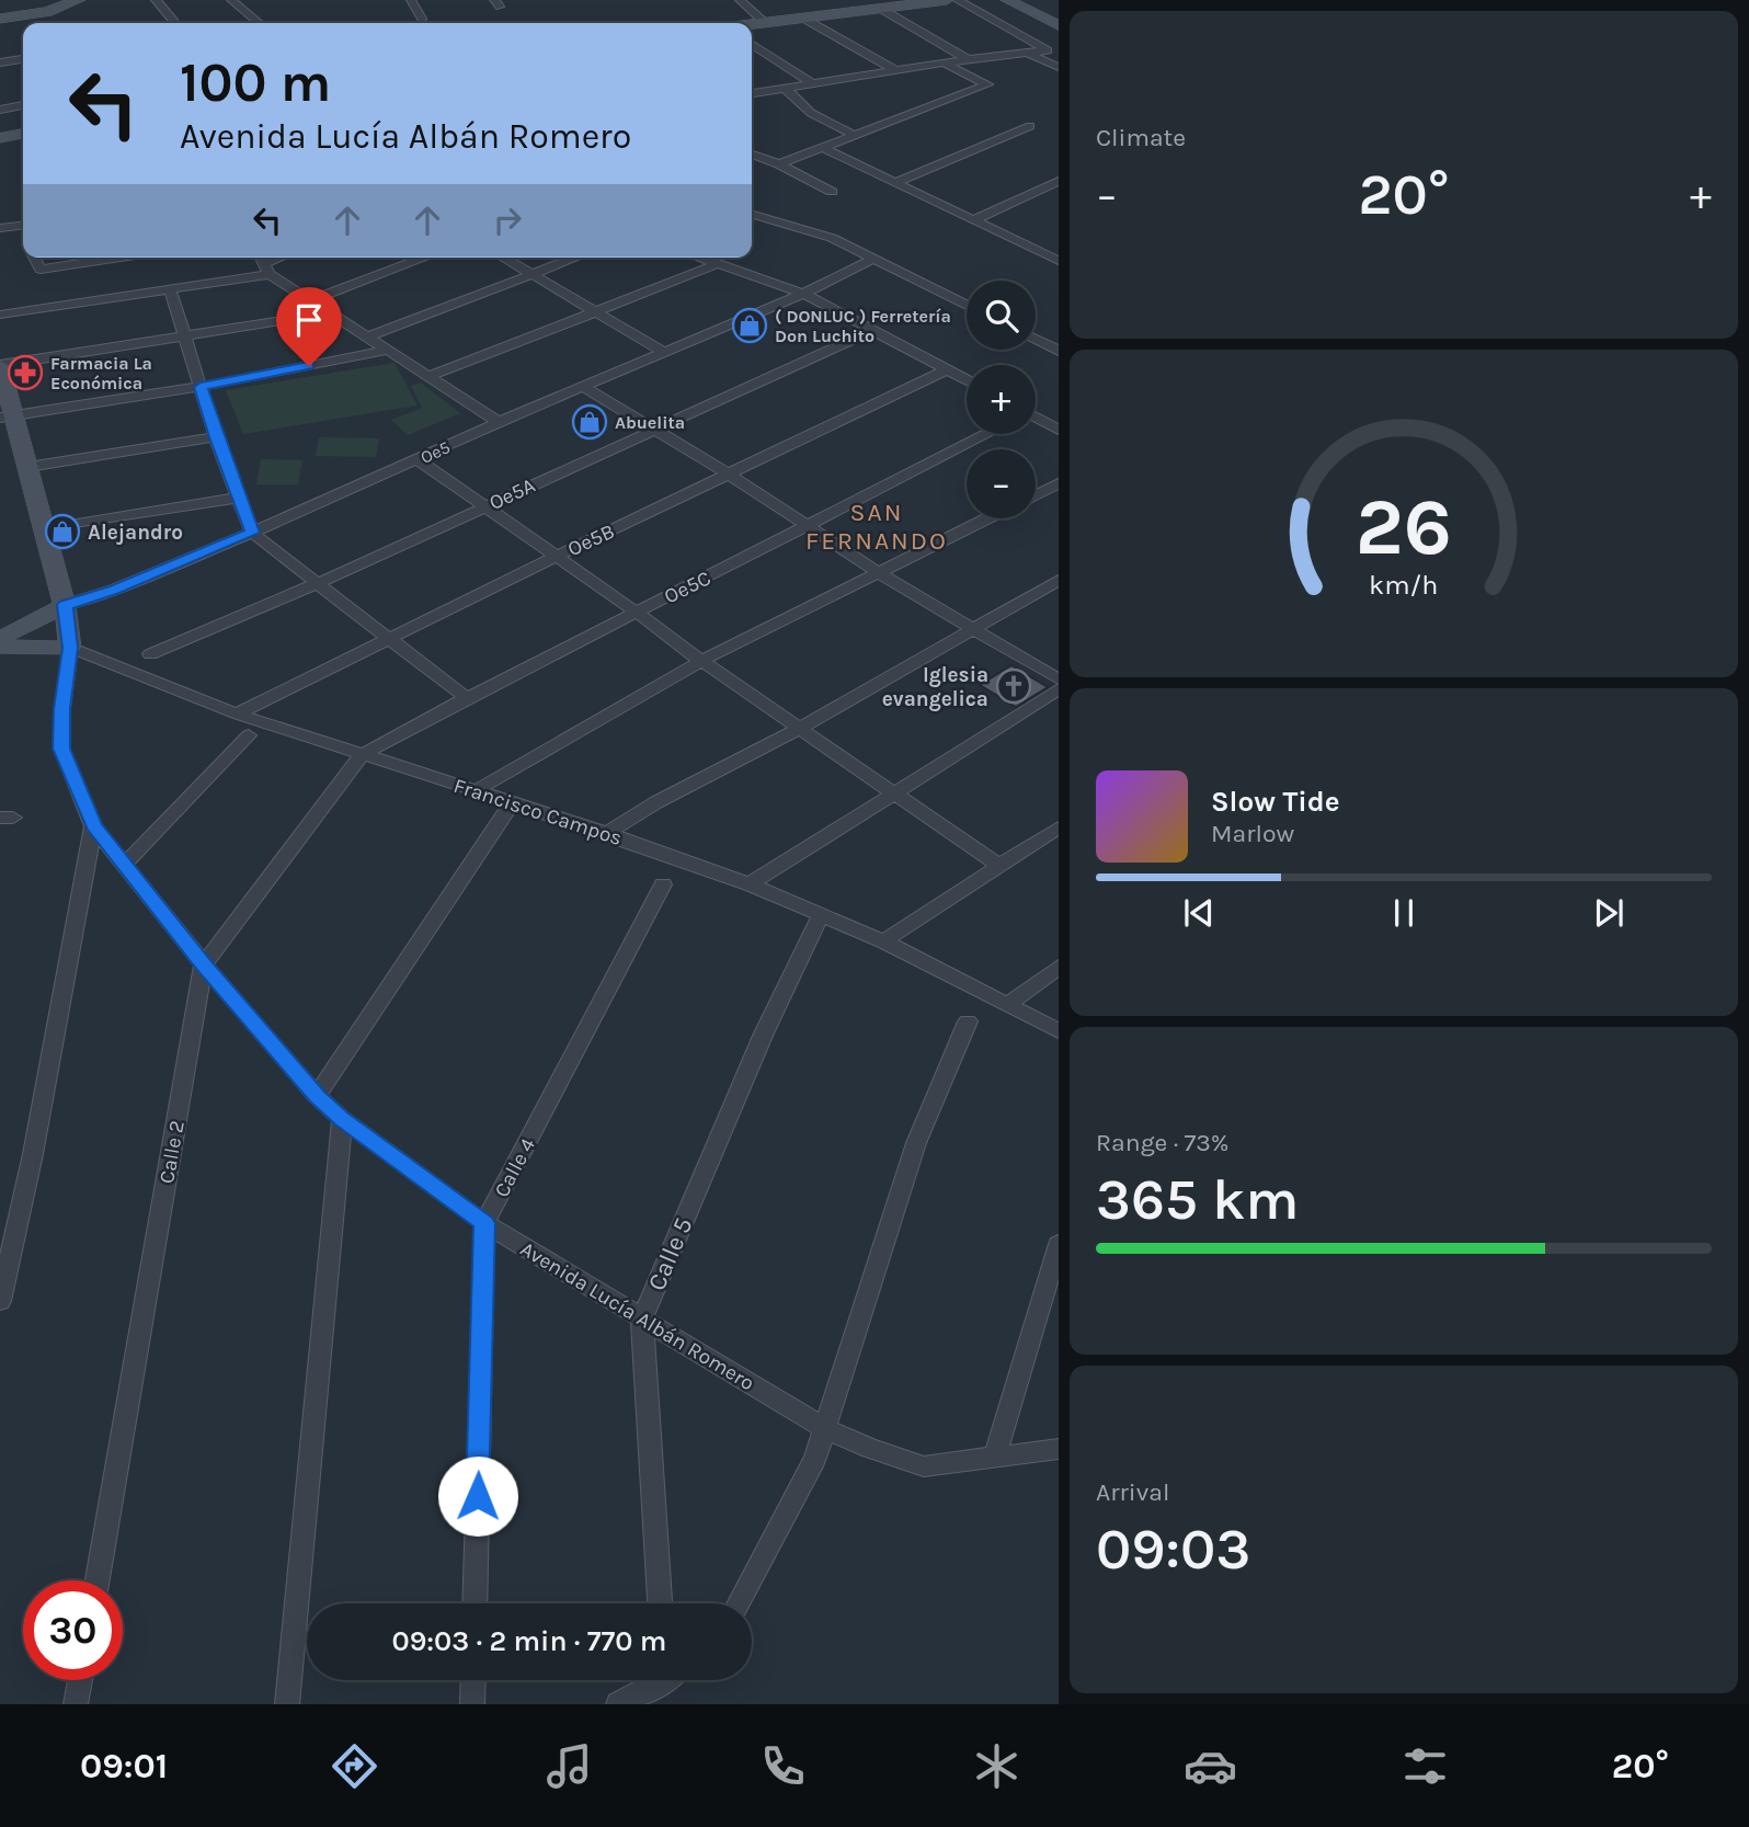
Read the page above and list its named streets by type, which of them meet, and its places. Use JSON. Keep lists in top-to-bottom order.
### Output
{
  "streets": {
    "street": [
      "Oe5",
      "Oe5A",
      "Oe5B",
      "Oe5C",
      "Francisco Campos",
      "Calle 2",
      "Calle 4",
      "Calle 5",
      "Avenida Lucía Albán Romero"
    ]
  },
  "crossings": [
    ["Oe5", "Avenida Lucía Albán Romero"],
    ["Oe5B", "Francisco Campos"],
    ["Oe5C", "Francisco Campos"],
    ["Oe5C", "Calle 2"],
    ["Francisco Campos", "Calle 2"],
    ["Francisco Campos", "Calle 5"],
    ["Francisco Campos", "Avenida Lucía Albán Romero"],
    ["Calle 2", "Avenida Lucía Albán Romero"],
    ["Calle 4", "Avenida Lucía Albán Romero"],
    ["Calle 5", "Avenida Lucía Albán Romero"]
  ],
  "districts": ["SAN FERNANDO"],
  "places": {
    "shop": ["( DONLUC ) Ferretería Don Luchito", "Abuelita", "Alejandro"],
    "pharmacy": ["Farmacia La Económica"],
    "church": ["Iglesia evangelica"]
  },
  "page": {
    "tile": [
      "Climate",
      ["Range · 73%", "365 km"],
      ["Arrival", "09:03"]
    ],
    "turn": ["100 m", "Avenida Lucía Albán Romero"],
    "heat": ["−", "20°", "+"],
    "map_buttons": ["+", "−"],
    "song": ["Slow Tide", "Marlow"],
    "limit": "30",
    "trip": "09:03 · 2 min · 770 m",
    "tabs": ["09:01", "20°"],
    "gauge": ["26", "km/h"]
  }
}
